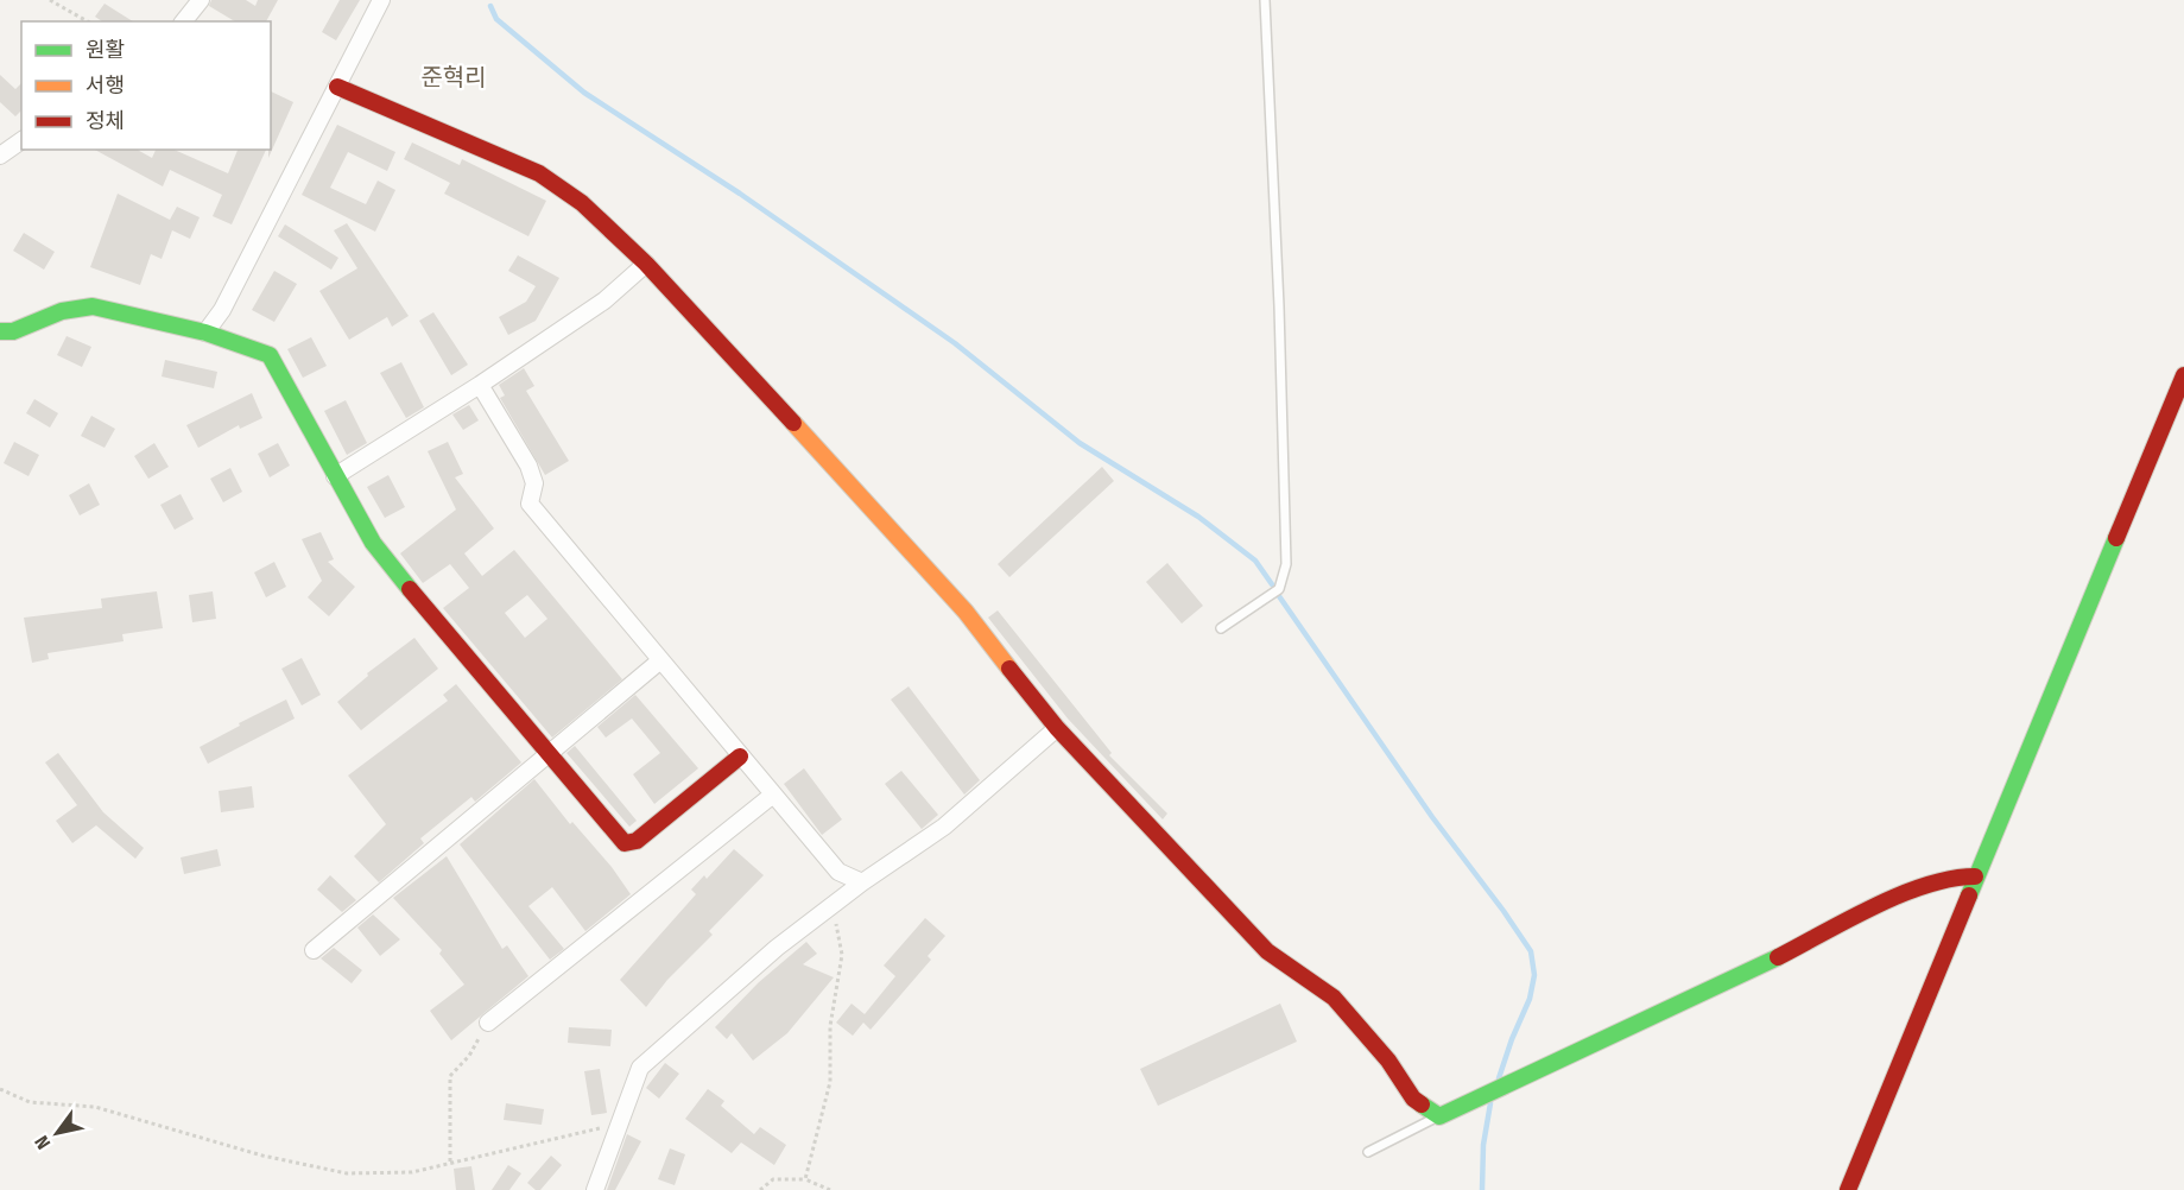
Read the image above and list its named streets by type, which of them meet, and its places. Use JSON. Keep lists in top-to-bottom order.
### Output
{
  "districts": ["준혁리"],
  "legend": ["원활", "서행", "정체"],
  "north": "bottom left"
}
